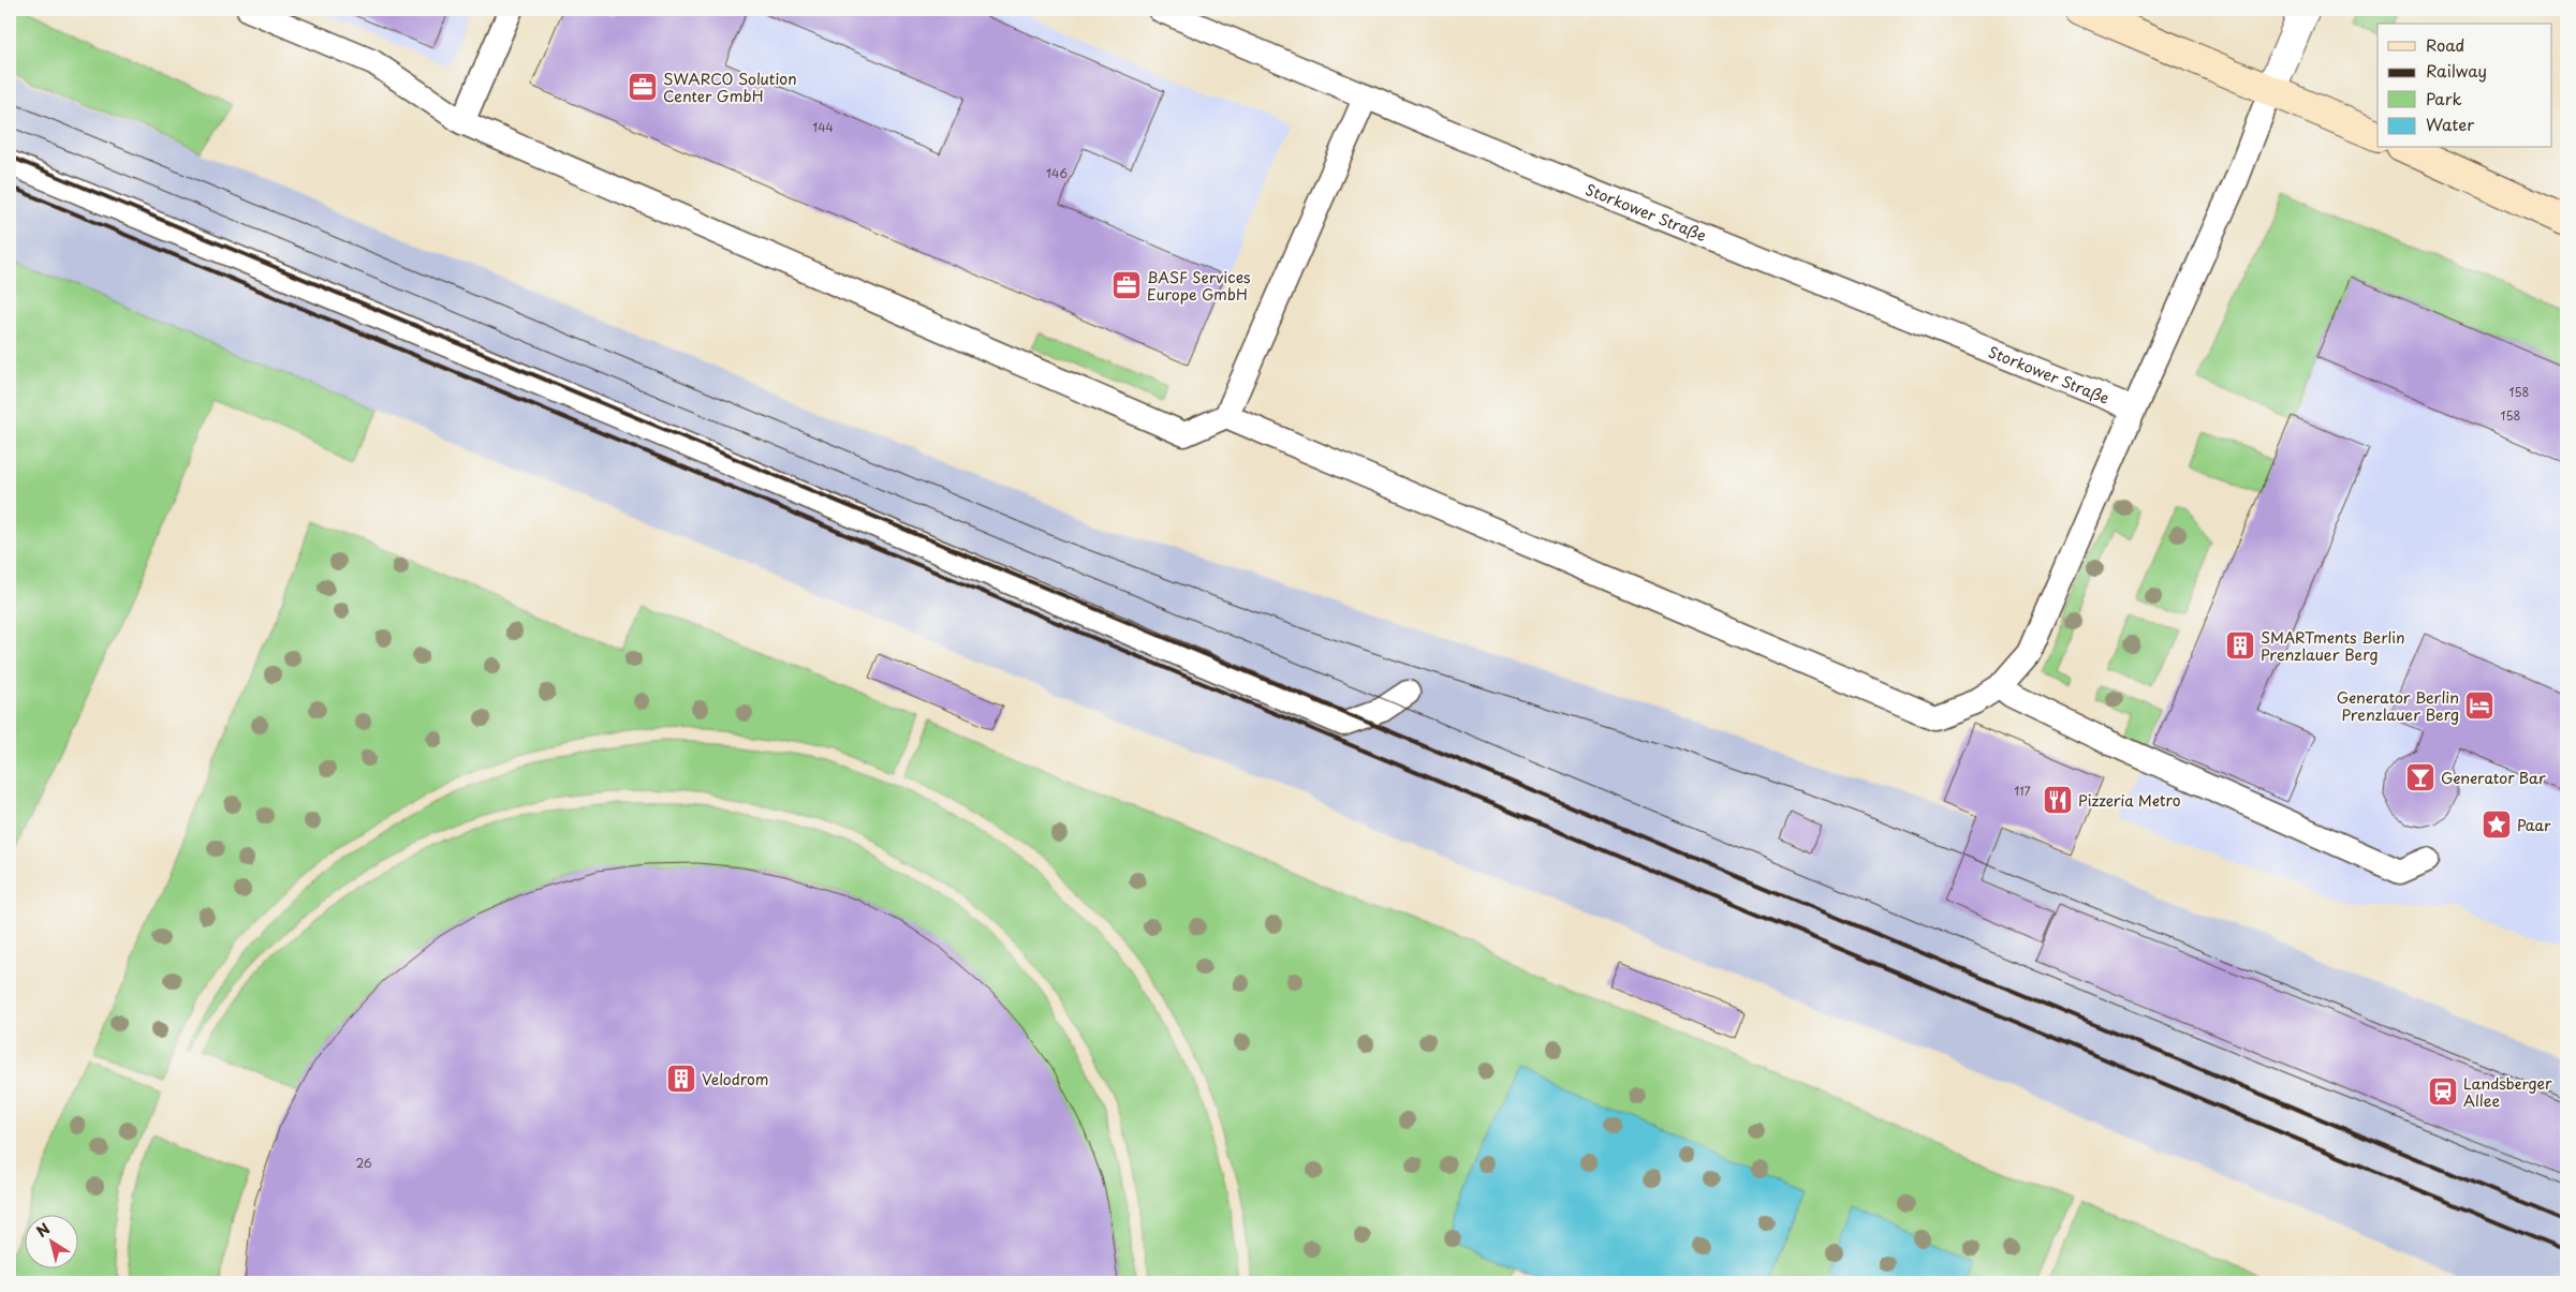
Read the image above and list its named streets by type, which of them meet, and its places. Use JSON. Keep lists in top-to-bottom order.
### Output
{
  "streets": {
    "lane": ["Storkower Straße"]
  },
  "places": {
    "office": ["SWARCO Solution Center GmbH", "BASF Services Europe GmbH"],
    "building": ["SMARTments Berlin Prenzlauer Berg", "Velodrom"],
    "hotel": ["Generator Berlin Prenzlauer Berg"],
    "bar": ["Generator Bar"],
    "restaurant": ["Pizzeria Metro"],
    "place": ["Paar"],
    "station": ["Landsberger Allee"]
  },
  "house_numbers": [
    "144",
    "146",
    "158",
    "158",
    "117",
    "26"
  ],
  "legend": [
    "Road",
    "Railway",
    "Park",
    "Water"
  ],
  "north": "top left"
}
